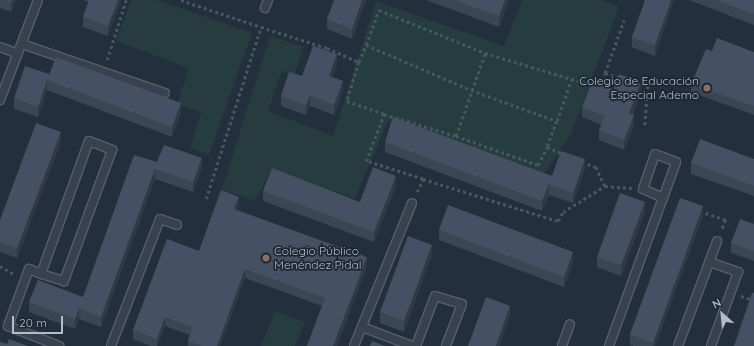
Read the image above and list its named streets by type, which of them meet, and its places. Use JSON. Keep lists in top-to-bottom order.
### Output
{
  "places": ["Colegio de Educación Especial Ademo", "Colegio Público Menéndez Pidal"],
  "scale_bar": "20 m",
  "north": "top left"
}
